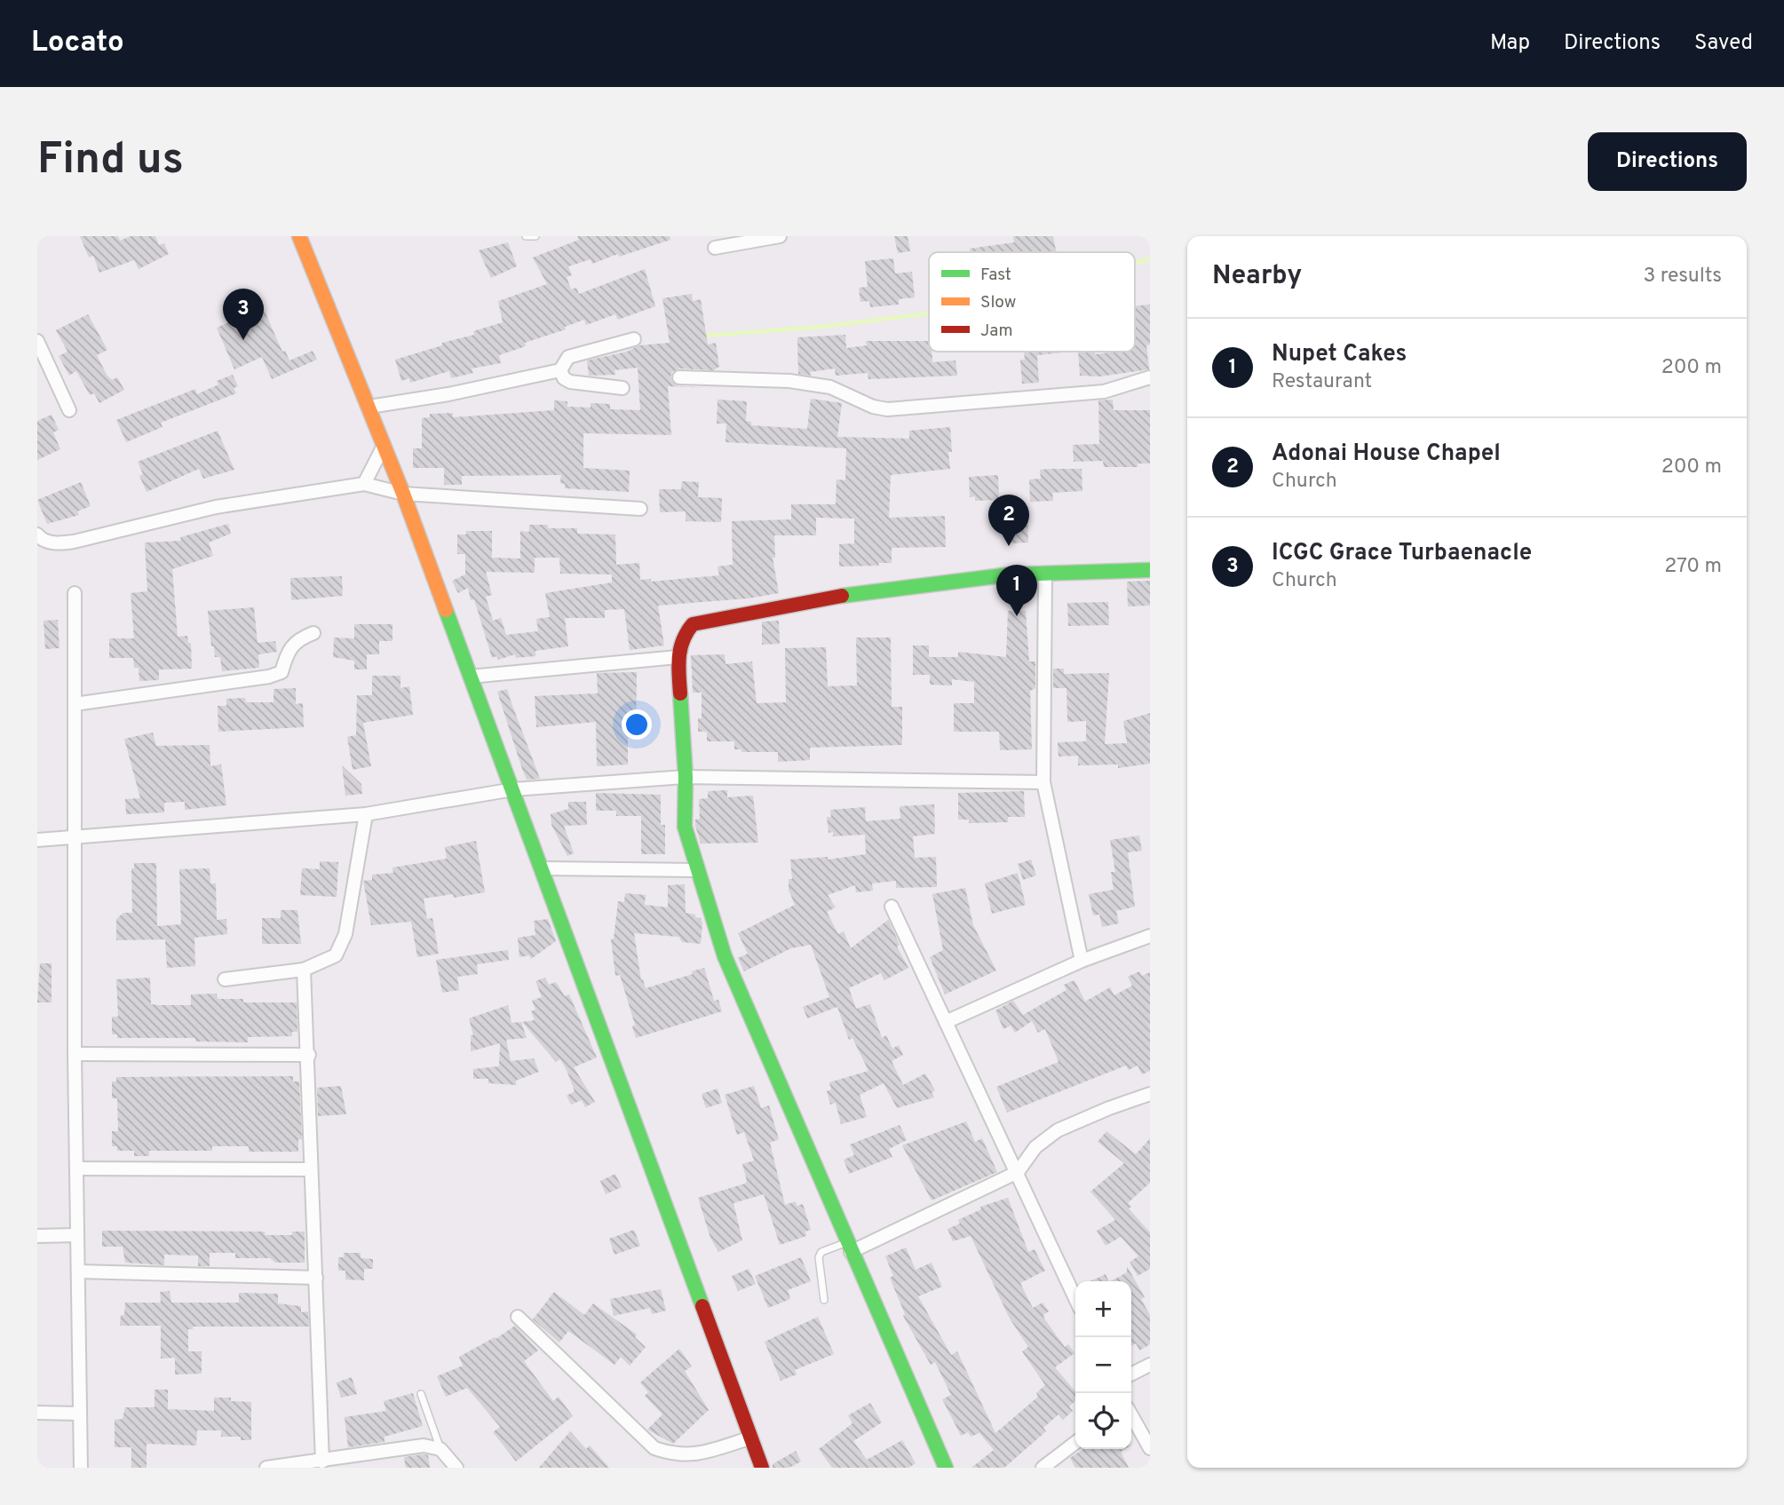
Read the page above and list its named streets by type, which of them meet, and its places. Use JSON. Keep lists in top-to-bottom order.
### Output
{
  "legend": ["Fast", "Slow", "Jam"],
  "page": {
    "header": "Locato",
    "nav": ["Map", "Directions", "Saved"],
    "buttons": "Directions",
    "title": "Find us",
    "heading": ["Nearby", "3 results"],
    "pins": ["3", "2", "1"],
    "list": [
      {
        "mark": "1",
        "name": "Nupet Cakes",
        "note": "Restaurant",
        "value": "200 m"
      },
      {
        "mark": "2",
        "name": "Adonai House Chapel",
        "note": "Church",
        "value": "200 m"
      },
      {
        "mark": "3",
        "name": "ICGC Grace Turbaenacle",
        "note": "Church",
        "value": "270 m"
      }
    ],
    "map_buttons": ["+", "−"]
  }
}
